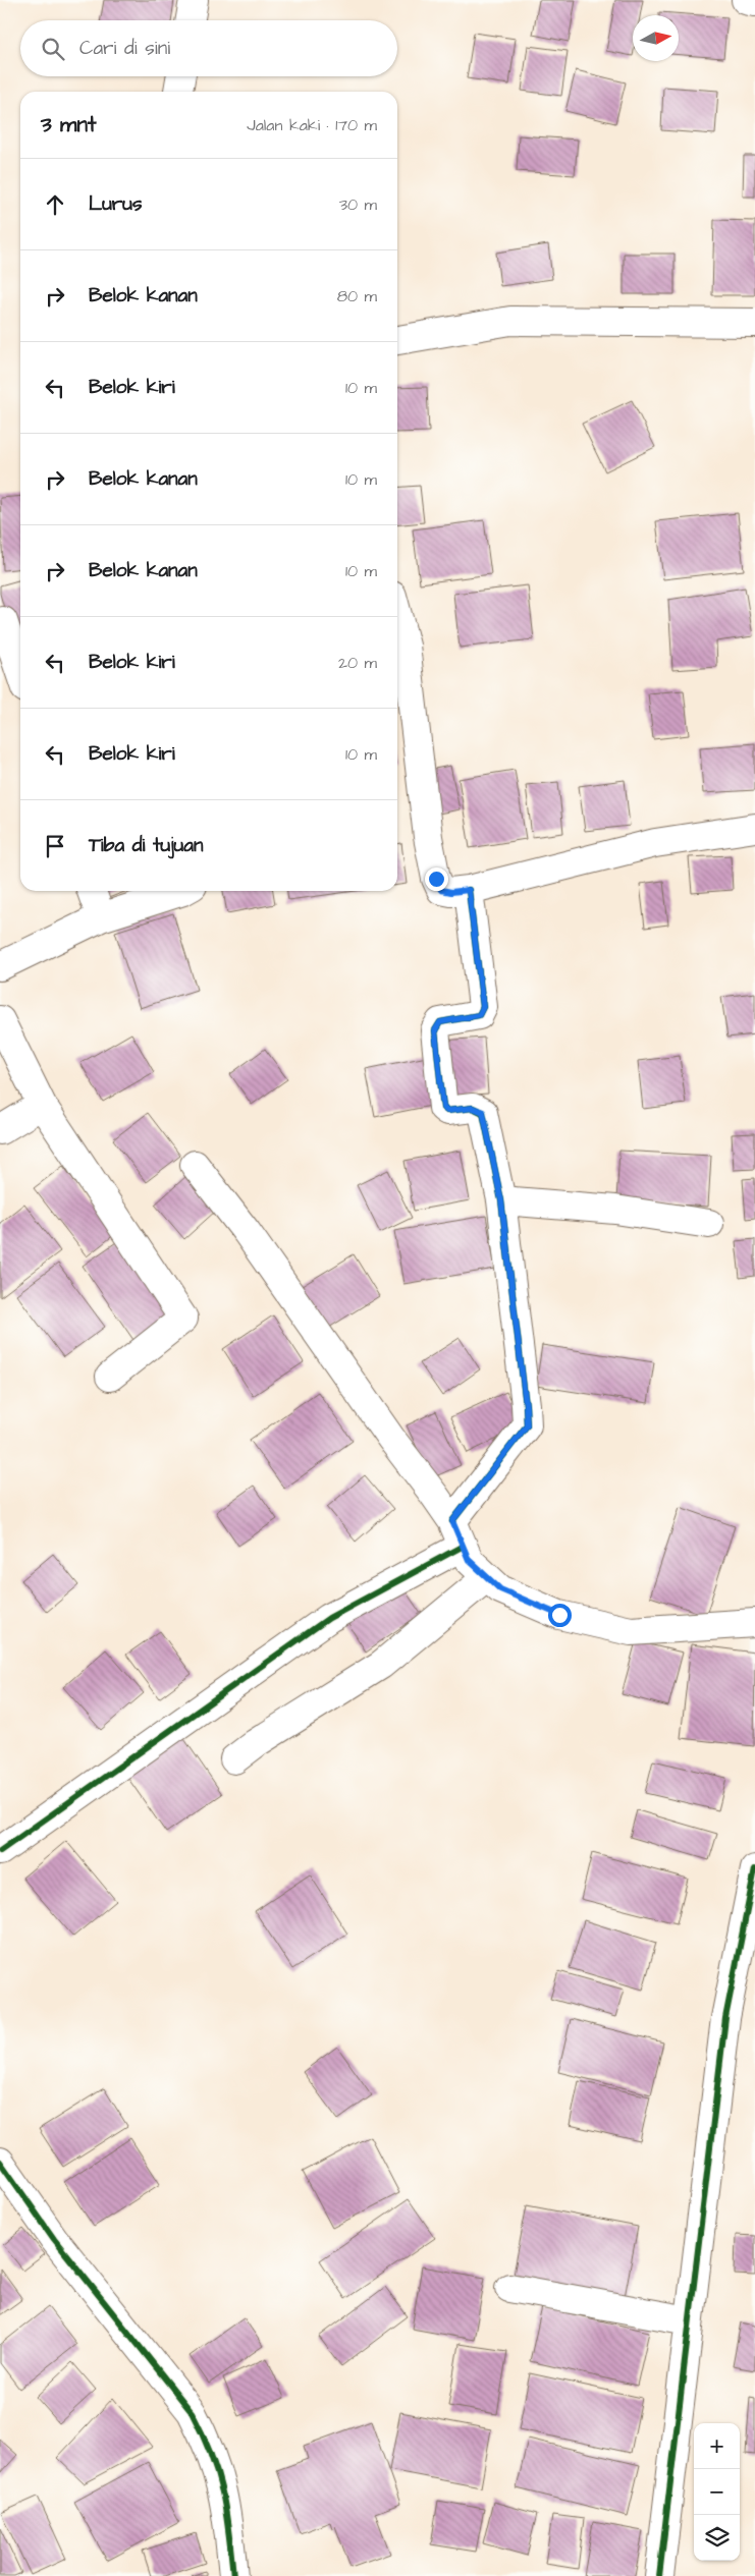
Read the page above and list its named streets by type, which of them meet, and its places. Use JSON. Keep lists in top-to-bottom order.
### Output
{
  "north": "right",
  "page": {
    "search": "Cari di sini",
    "heading": ["3 mnt", "Jalan kaki · 170 m"],
    "list": [
      ["Lurus", "30 m"],
      ["Belok kanan", "80 m"],
      ["Belok kiri", "10 m"],
      ["Belok kanan", "10 m"],
      ["Belok kanan", "10 m"],
      ["Belok kiri", "20 m"],
      ["Belok kiri", "10 m"],
      "Tiba di tujuan"
    ],
    "map_buttons": ["+", "−"]
  }
}
